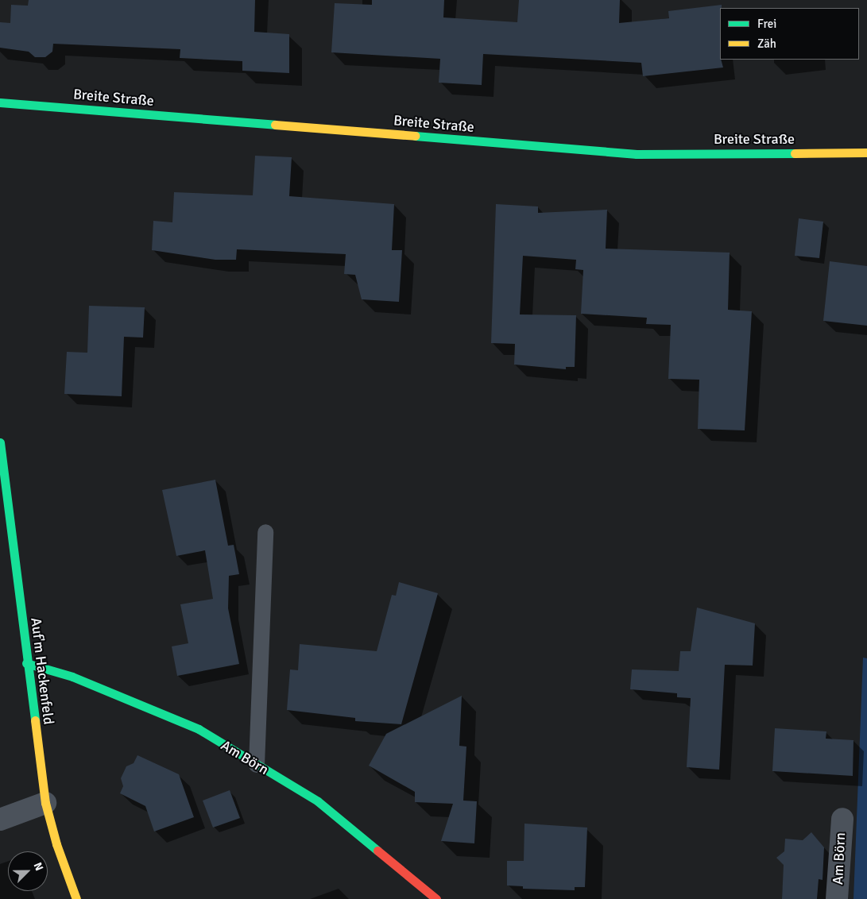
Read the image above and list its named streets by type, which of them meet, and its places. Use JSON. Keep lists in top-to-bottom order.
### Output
{
  "streets": {
    "street": ["Breite Straße", "Auf'm Hackenfeld", "Am Börn"]
  },
  "crossings": [
    ["Auf'm Hackenfeld", "Am Börn"]
  ],
  "legend": ["Frei", "Zäh"],
  "north": "top right"
}
